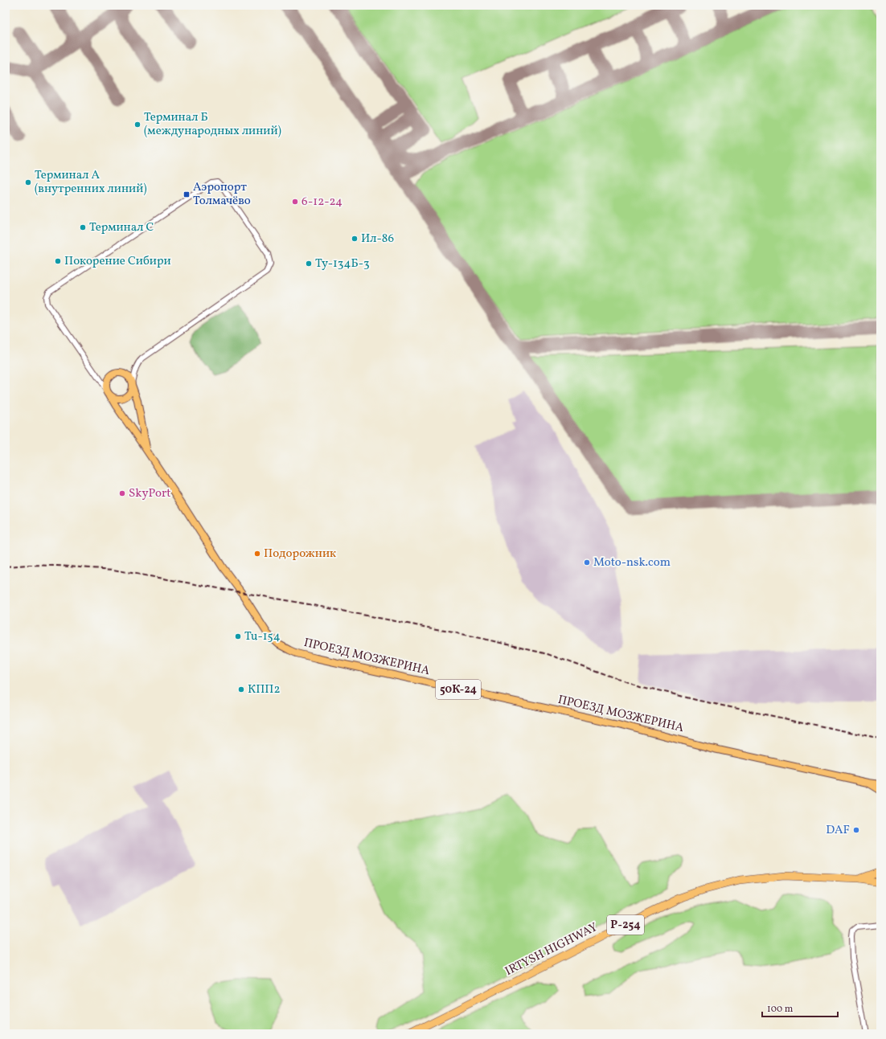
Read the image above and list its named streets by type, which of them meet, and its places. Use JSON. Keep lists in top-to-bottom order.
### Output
{
  "streets": {
    "highway": ["Р-254", "IRTYSH HIGHWAY"],
    "main road": ["ПРОЕЗД МОЗЖЕРИНА", "50К-24"]
  },
  "places": {
    "other": [
      "Терминал Б (международных линий)",
      "Терминал А (внутренних линий)",
      "6-12-24",
      "Терминал С",
      "Ил-86",
      "Покорение Сибири",
      "Ту-134Б-3",
      "SkyPort",
      "Подорожник",
      "Moto-nsk.com",
      "Tu-154",
      "КПП2",
      "DAF"
    ],
    "transit": ["Аэропорт Толмачёво"]
  },
  "scale_bar": "100 m"
}
